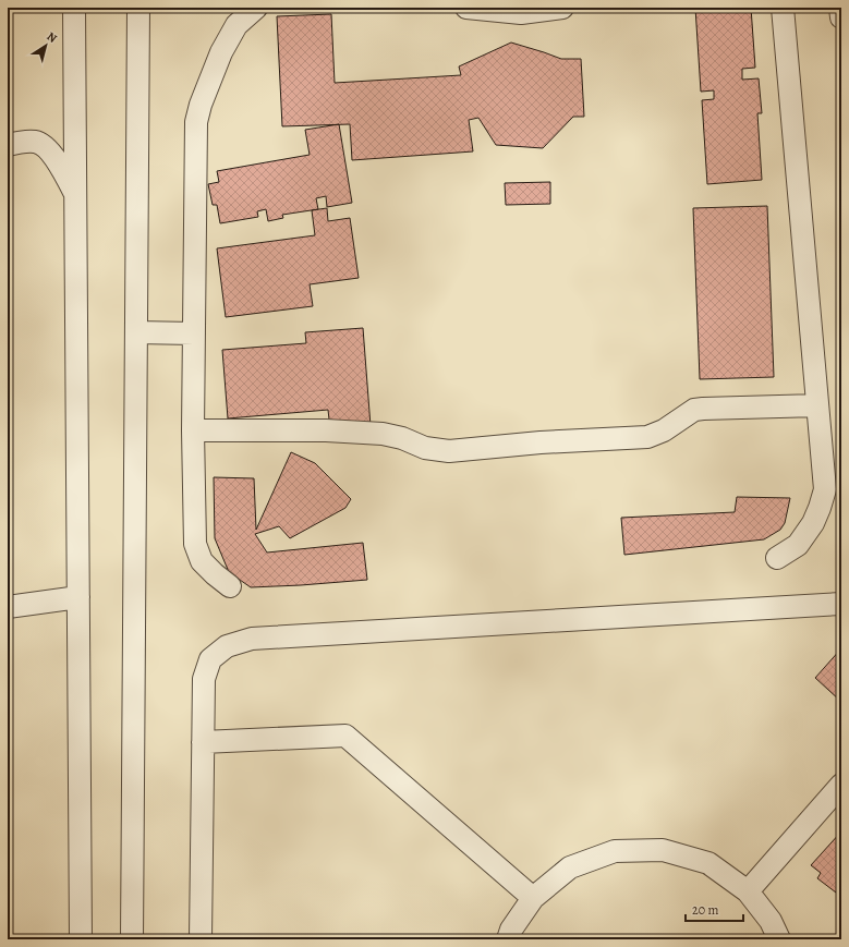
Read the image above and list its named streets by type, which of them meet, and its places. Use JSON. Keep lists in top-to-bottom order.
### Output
{
  "scale_bar": "20 m",
  "north": "top right"
}
